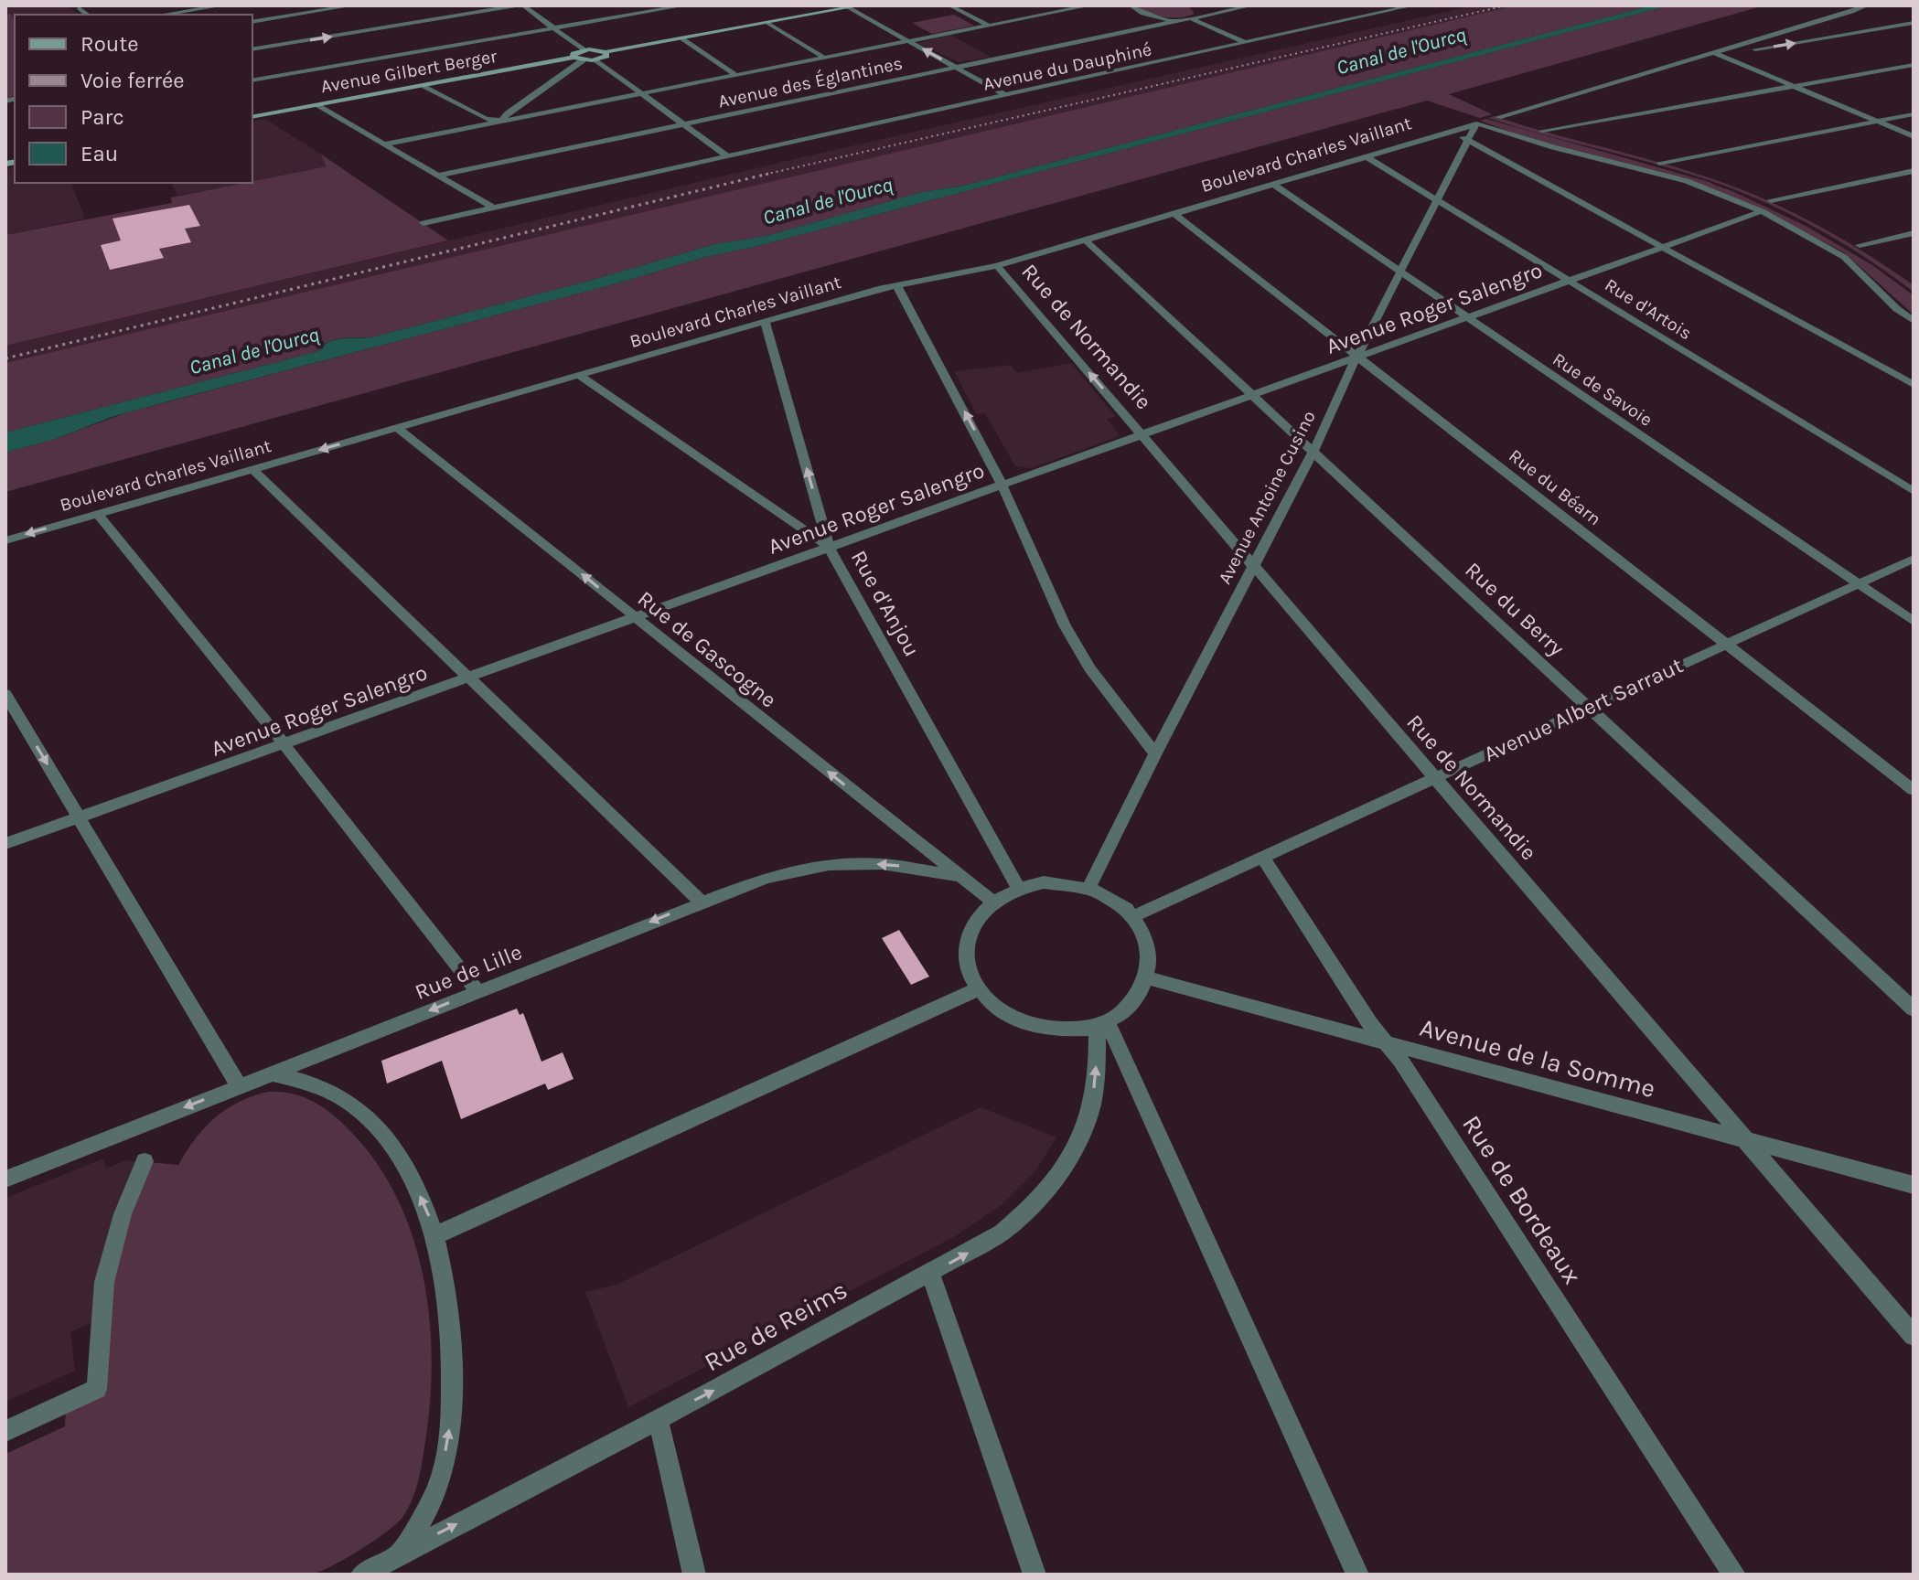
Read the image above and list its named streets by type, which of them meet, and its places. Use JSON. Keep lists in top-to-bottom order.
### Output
{
  "streets": {
    "street": [
      "Avenue du Dauphiné",
      "Avenue Gilbert Berger",
      "Avenue des Églantines",
      "Boulevard Charles Vaillant",
      "Avenue Roger Salengro",
      "Rue d'Artois",
      "Rue de Normandie",
      "Rue de Savoie",
      "Rue du Béarn",
      "Avenue Antoine Cusino",
      "Rue d'Anjou",
      "Rue du Berry",
      "Rue de Gascogne",
      "Avenue Albert Sarraut",
      "Rue de Lille",
      "Avenue de la Somme",
      "Rue de Bordeaux",
      "Rue de Reims"
    ]
  },
  "crossings": [
    ["Boulevard Charles Vaillant", "Rue d'Artois"],
    ["Boulevard Charles Vaillant", "Rue de Normandie"],
    ["Boulevard Charles Vaillant", "Rue de Savoie"],
    ["Boulevard Charles Vaillant", "Rue du Béarn"],
    ["Boulevard Charles Vaillant", "Avenue Antoine Cusino"],
    ["Boulevard Charles Vaillant", "Rue d'Anjou"],
    ["Boulevard Charles Vaillant", "Rue du Berry"],
    ["Boulevard Charles Vaillant", "Rue de Gascogne"],
    ["Avenue Roger Salengro", "Rue d'Artois"],
    ["Avenue Roger Salengro", "Rue de Normandie"],
    ["Avenue Roger Salengro", "Rue de Savoie"],
    ["Avenue Roger Salengro", "Rue du Béarn"],
    ["Avenue Roger Salengro", "Avenue Antoine Cusino"],
    ["Avenue Roger Salengro", "Rue d'Anjou"],
    ["Avenue Roger Salengro", "Rue du Berry"],
    ["Avenue Roger Salengro", "Rue de Gascogne"],
    ["Rue d'Artois", "Avenue Antoine Cusino"],
    ["Rue de Normandie", "Avenue Antoine Cusino"],
    ["Rue de Normandie", "Avenue Albert Sarraut"],
    ["Rue de Normandie", "Avenue de la Somme"],
    ["Rue de Savoie", "Avenue Antoine Cusino"],
    ["Rue de Savoie", "Avenue Albert Sarraut"],
    ["Rue du Béarn", "Avenue Antoine Cusino"],
    ["Rue du Béarn", "Avenue Albert Sarraut"],
    ["Avenue Antoine Cusino", "Rue d'Anjou"],
    ["Avenue Antoine Cusino", "Rue du Berry"],
    ["Avenue Antoine Cusino", "Rue de Gascogne"],
    ["Avenue Antoine Cusino", "Avenue Albert Sarraut"],
    ["Avenue Antoine Cusino", "Avenue de la Somme"],
    ["Avenue Antoine Cusino", "Rue de Reims"],
    ["Rue d'Anjou", "Rue de Gascogne"],
    ["Rue d'Anjou", "Avenue Albert Sarraut"],
    ["Rue d'Anjou", "Avenue de la Somme"],
    ["Rue d'Anjou", "Rue de Reims"],
    ["Rue du Berry", "Avenue Albert Sarraut"],
    ["Rue de Gascogne", "Avenue Albert Sarraut"],
    ["Rue de Gascogne", "Rue de Lille"],
    ["Rue de Gascogne", "Avenue de la Somme"],
    ["Rue de Gascogne", "Rue de Reims"],
    ["Avenue Albert Sarraut", "Avenue de la Somme"],
    ["Avenue Albert Sarraut", "Rue de Bordeaux"],
    ["Avenue Albert Sarraut", "Rue de Reims"],
    ["Avenue de la Somme", "Rue de Bordeaux"],
    ["Avenue de la Somme", "Rue de Reims"]
  ],
  "one_way": [
    "Rue d'Anjou",
    "Rue de Gascogne",
    "Rue de Lille",
    "Rue de Reims"
  ],
  "water": ["Canal de l'Ourcq"],
  "legend": [
    "Route",
    "Voie ferrée",
    "Parc",
    "Eau"
  ]
}
